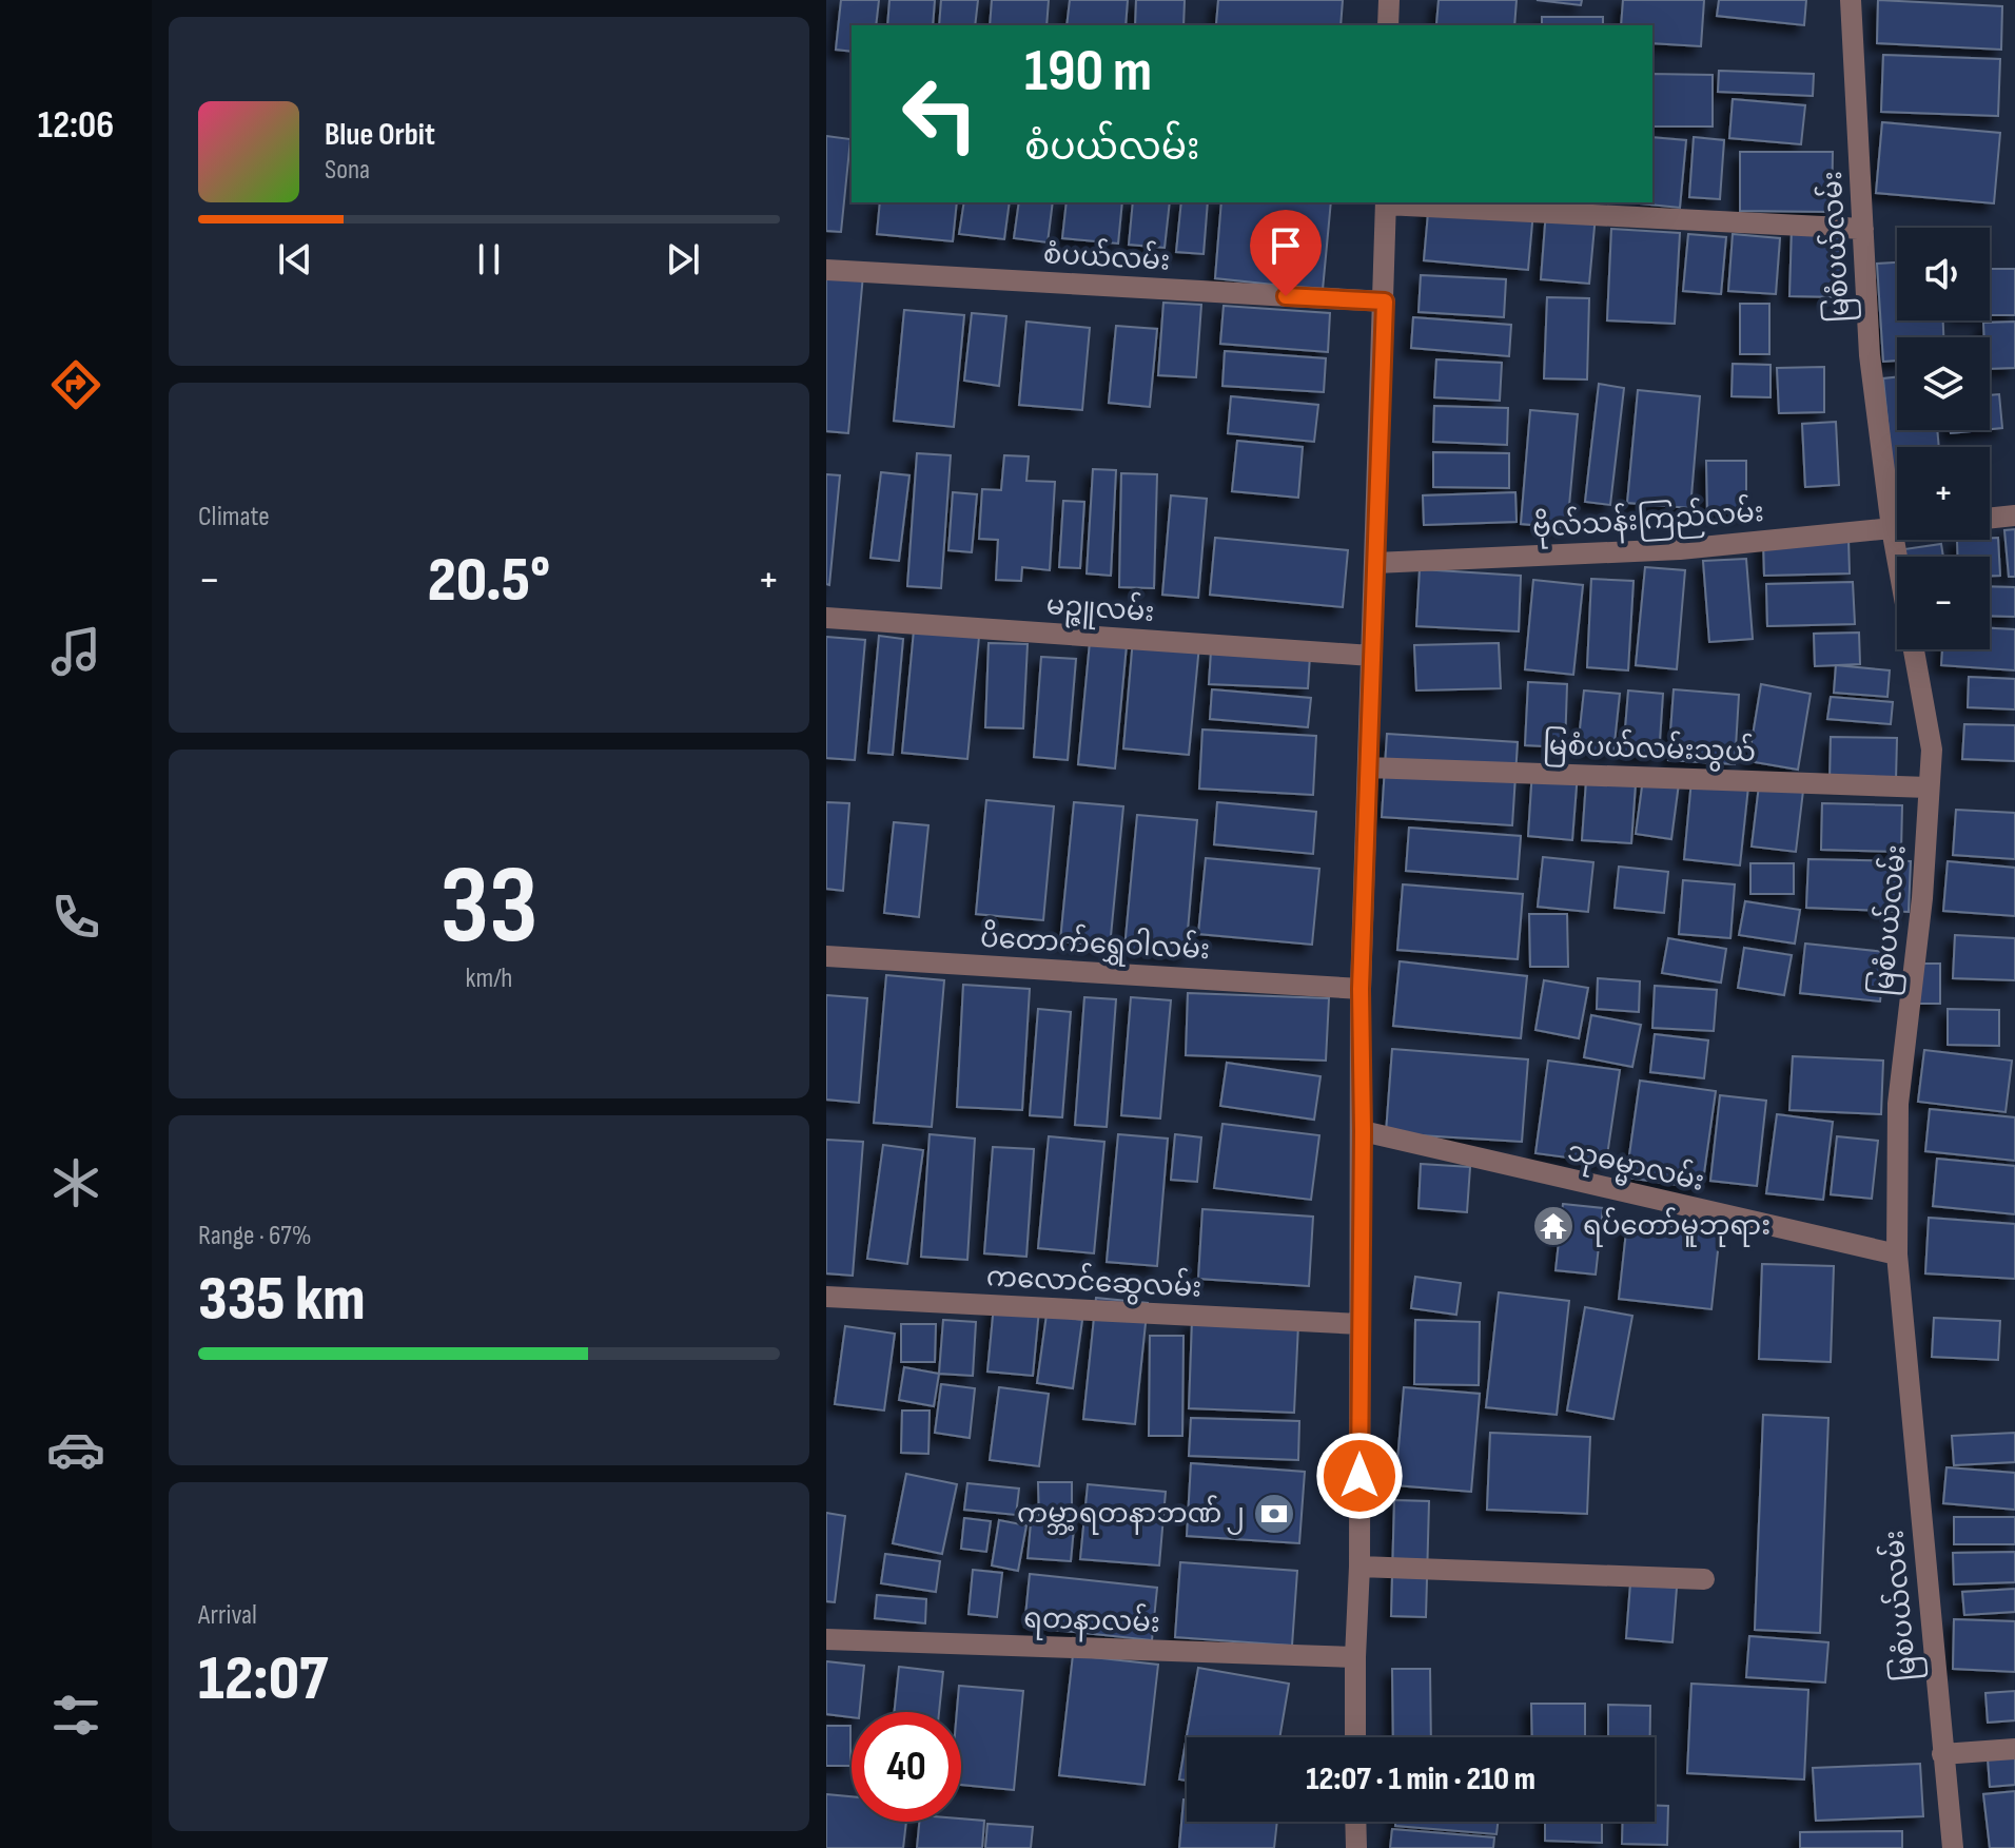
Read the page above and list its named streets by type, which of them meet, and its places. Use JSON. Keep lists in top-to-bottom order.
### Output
{
  "streets": {
    "street": [
      "မြစံပယ်လမ်း",
      "စံပယ်လမ်း",
      "ဗိုလ်သန်းကြည်လမ်း",
      "မဉ္ဇူလမ်း",
      "မြစံပယ်လမ်းသွယ်",
      "ပိတောက်ရွှေဝါလမ်း",
      "သုဓမ္မာလမ်း",
      "ကလောင်ဆွေလမ်း",
      "ရတနာလမ်း"
    ]
  },
  "crossings": [
    ["မြစံပယ်လမ်း", "ဗိုလ်သန်းကြည်လမ်း"],
    ["မြစံပယ်လမ်း", "မြစံပယ်လမ်းသွယ်"],
    ["မြစံပယ်လမ်း", "သုဓမ္မာလမ်း"]
  ],
  "places": {
    "temple": ["ရပ်တော်မူဘုရား"],
    "bank": ["ကမ္ဘာ့ရတနာဘဏ် ၂"]
  },
  "page": {
    "tabs": "12:06",
    "turn": ["190 m", "စံပယ်လမ်း"],
    "song": ["Blue Orbit", "Sona"],
    "map_buttons": ["+", "−"],
    "tile": [
      "Climate",
      ["33", "km/h"],
      ["Range · 67%", "335 km"],
      ["Arrival", "12:07"]
    ],
    "heat": ["−", "20.5°", "+"],
    "limit": "40",
    "trip": "12:07 · 1 min · 210 m"
  }
}
